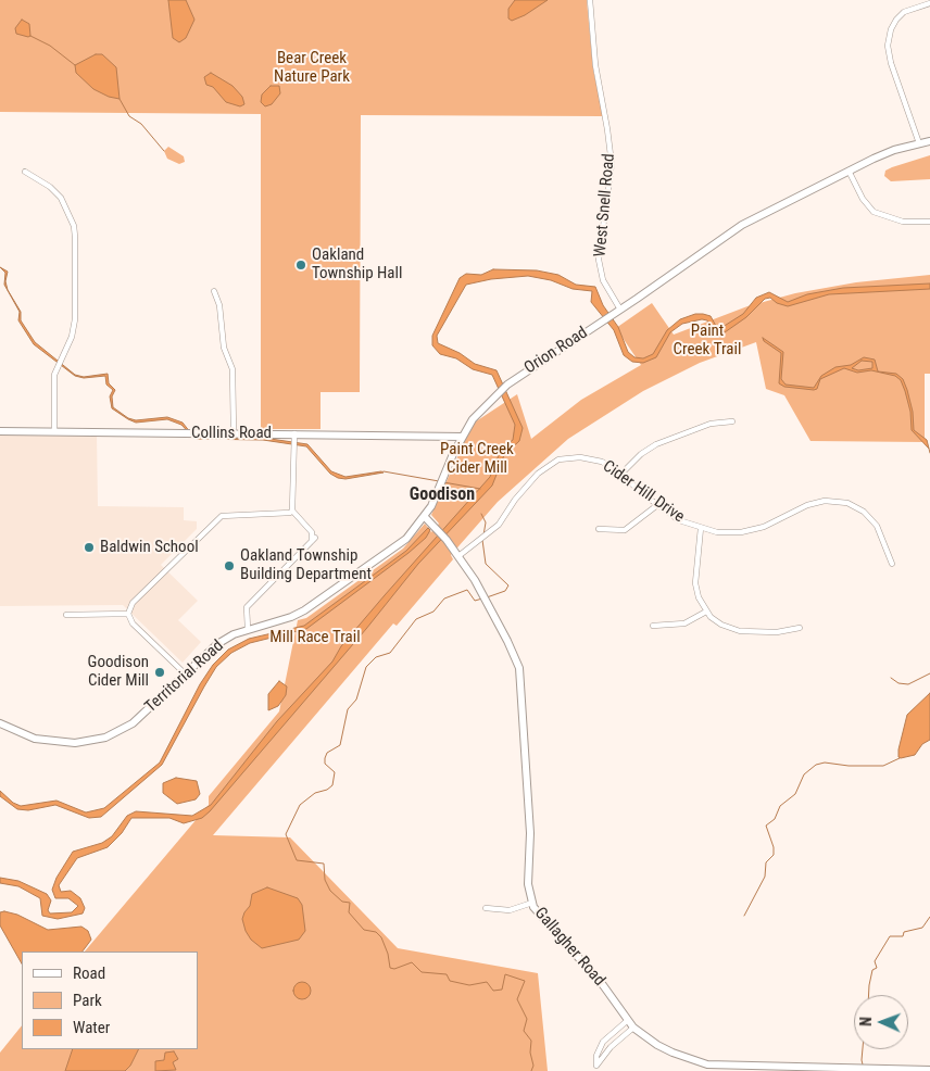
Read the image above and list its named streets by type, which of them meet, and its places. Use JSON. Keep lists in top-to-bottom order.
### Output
{
  "streets": {
    "street": [
      "West Snell Road",
      "Orion Road",
      "Collins Road",
      "Cider Hill Drive",
      "Territorial Road",
      "Gallagher Road"
    ]
  },
  "crossings": [
    ["West Snell Road", "Orion Road"],
    ["Orion Road", "Collins Road"],
    ["Orion Road", "Territorial Road"],
    ["Orion Road", "Gallagher Road"],
    ["Cider Hill Drive", "Gallagher Road"]
  ],
  "districts": ["Goodison"],
  "parks": [
    "Bear Creek Nature Park",
    "Paint Creek Trail",
    "Paint Creek Cider Mill",
    "Mill Race Trail"
  ],
  "places": [
    "Oakland Township Hall",
    "Baldwin School",
    "Oakland Township Building Department",
    "Goodison Cider Mill"
  ],
  "legend": ["Road", "Park", "Water"],
  "north": "left"
}
